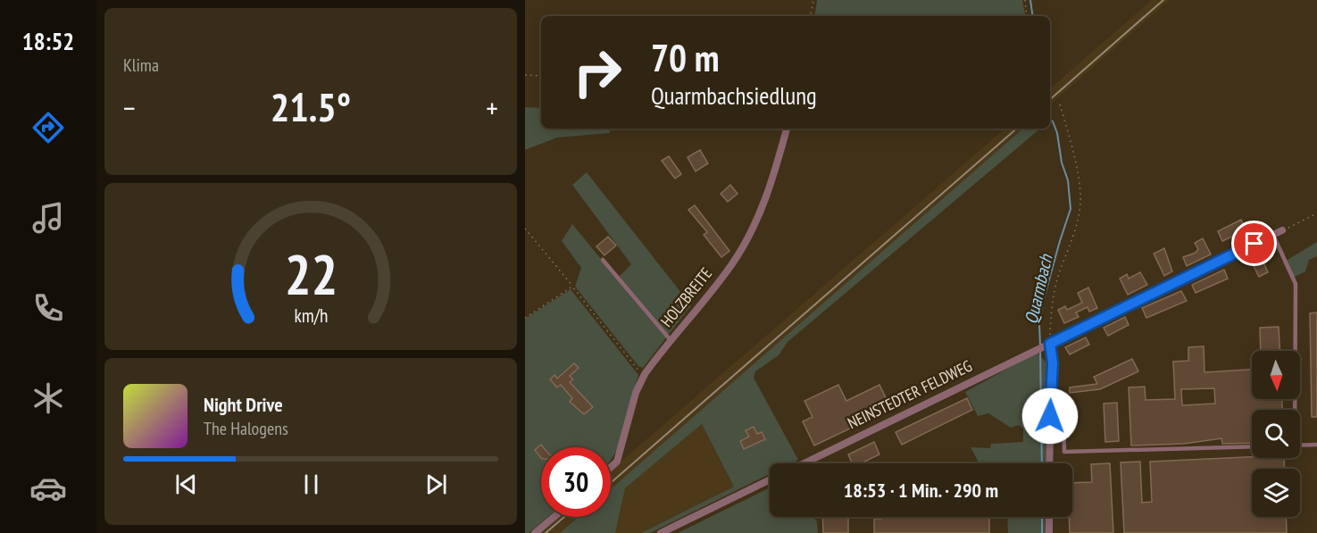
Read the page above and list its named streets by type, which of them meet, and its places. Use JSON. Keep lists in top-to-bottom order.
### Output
{
  "streets": {
    "street": ["HOLZBREITE", "NEINSTEDTER FELDWEG"]
  },
  "water": ["Quarmbach"],
  "north": "bottom",
  "page": {
    "tabs": "18:52",
    "tile": "Klima",
    "turn": ["70 m", "Quarmbachsiedlung"],
    "heat": ["−", "21.5°", "+"],
    "song": ["Night Drive", "The Halogens"],
    "limit": "30",
    "trip": "18:53 · 1 Min. · 290 m",
    "gauge": ["22", "km/h"]
  }
}
